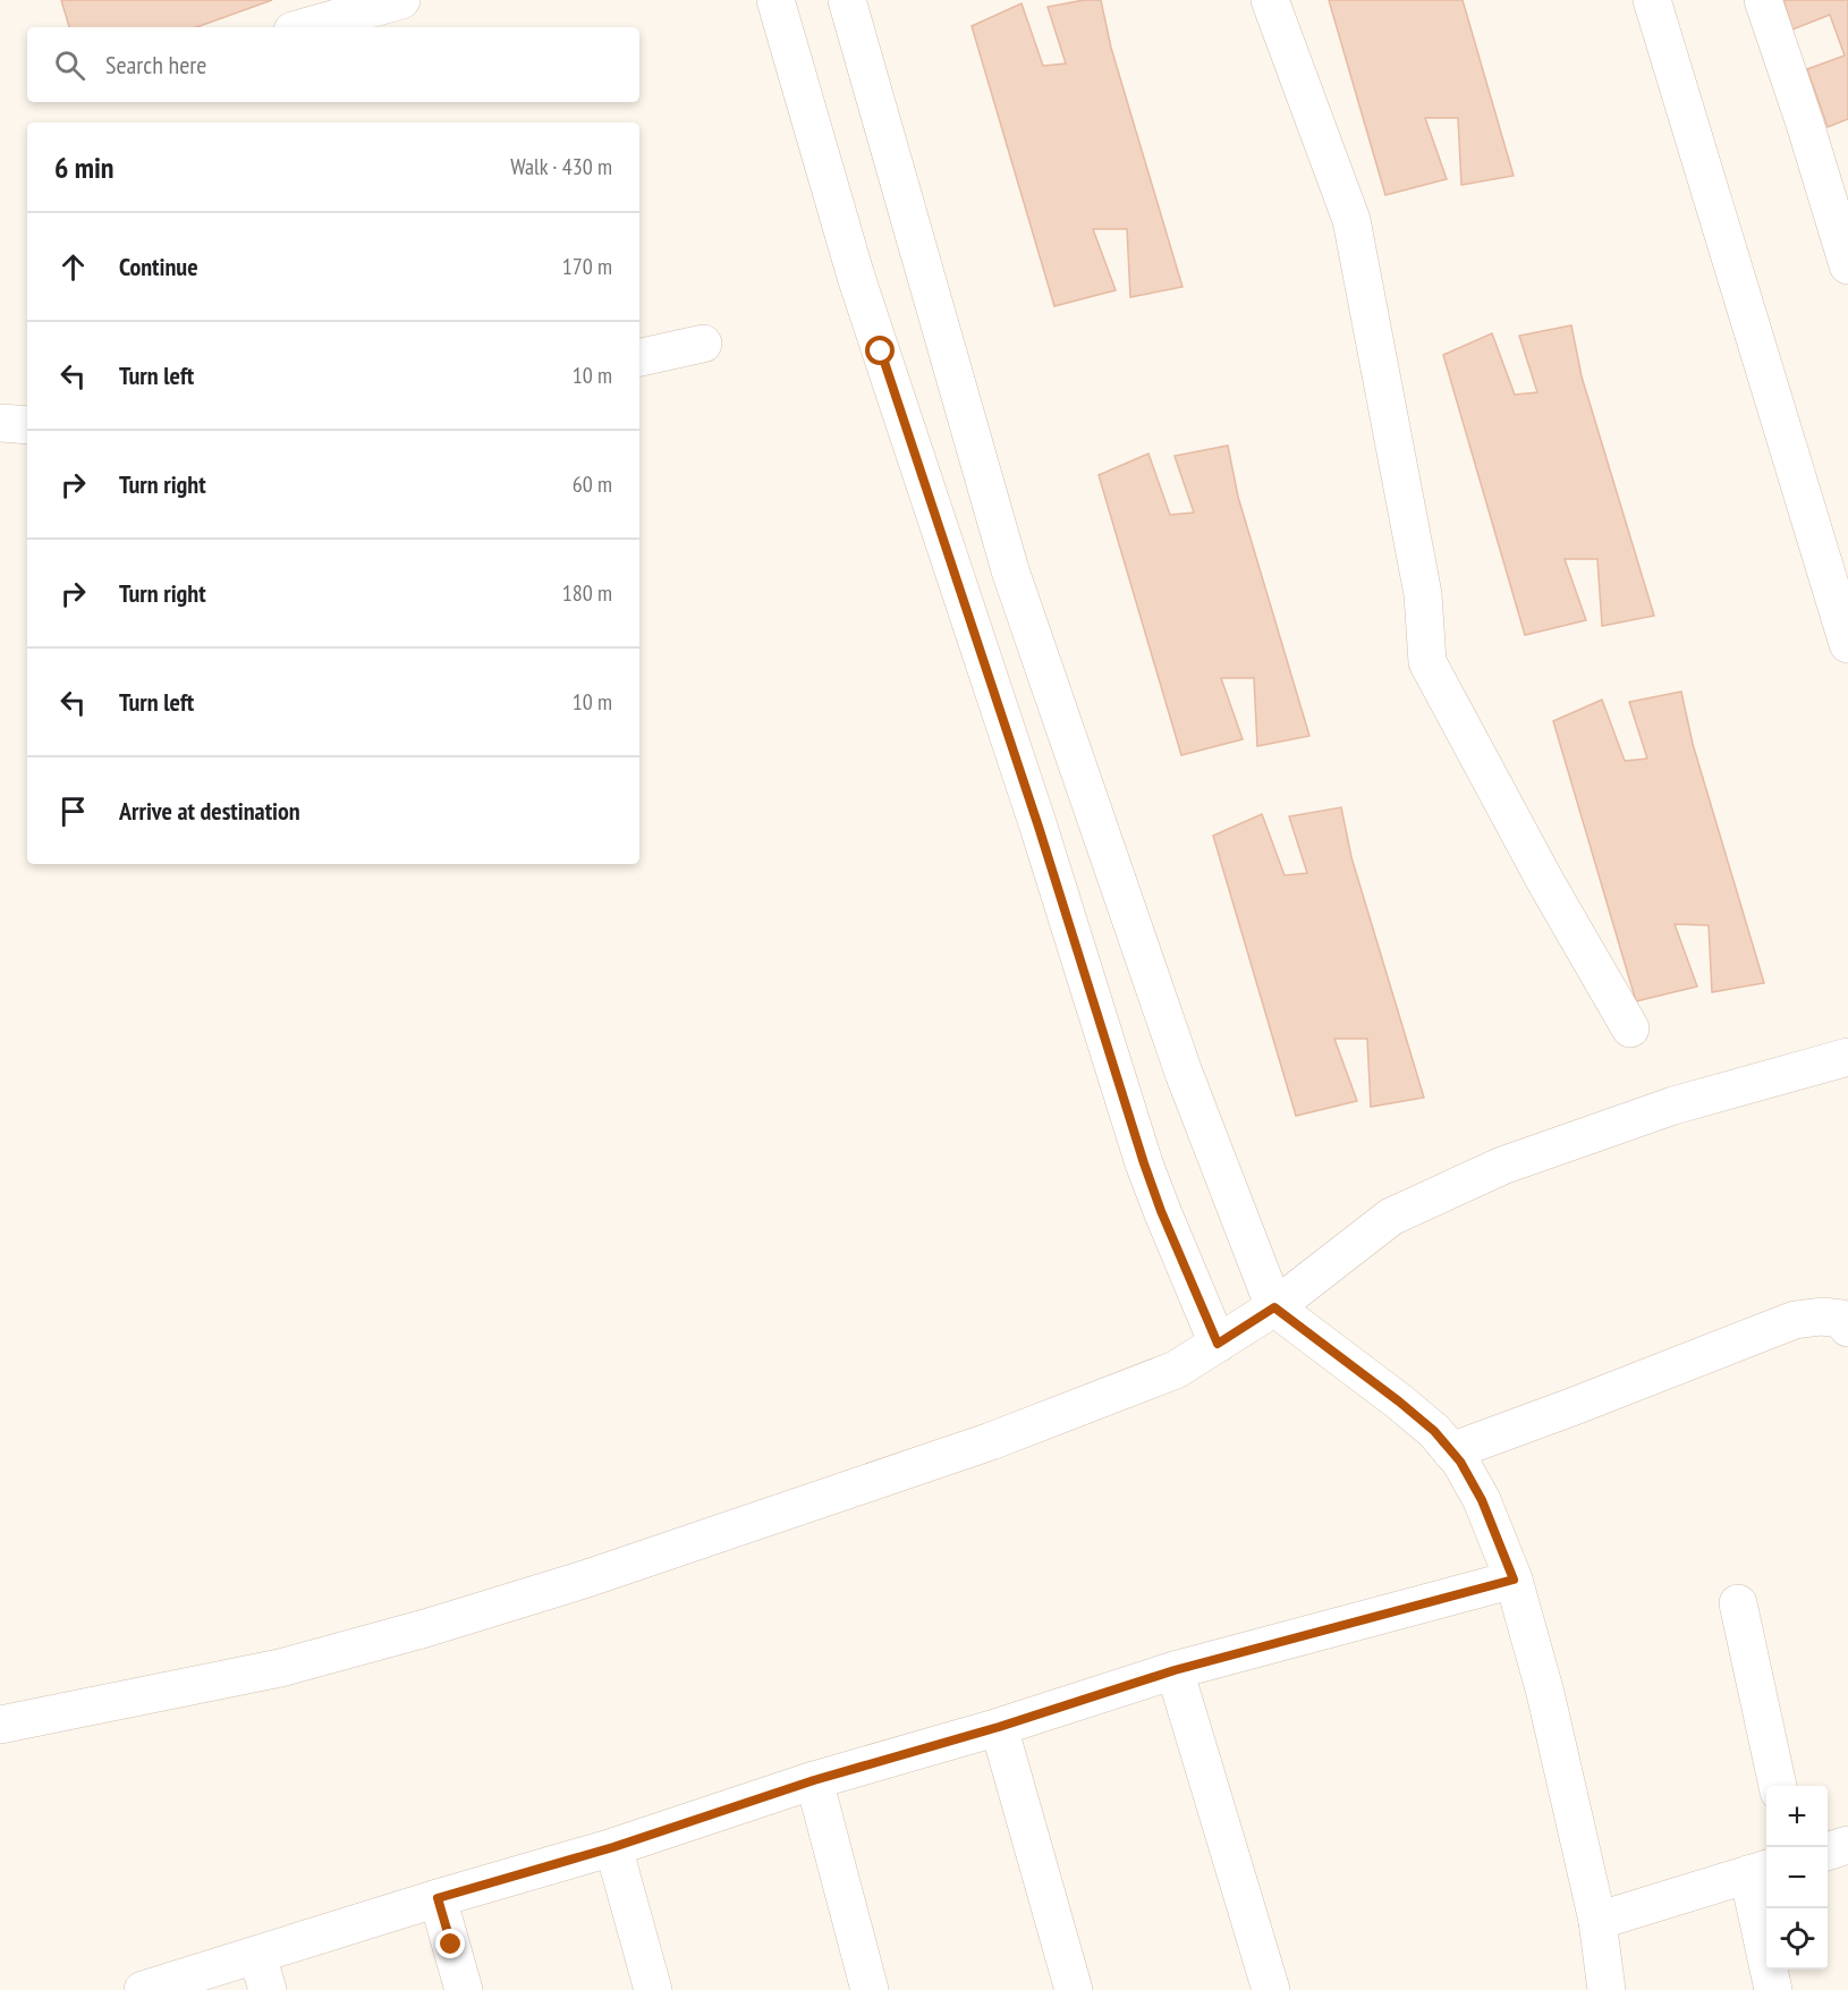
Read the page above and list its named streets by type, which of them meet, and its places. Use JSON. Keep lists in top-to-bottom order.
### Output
{
  "page": {
    "search": "Search here",
    "heading": ["6 min", "Walk · 430 m"],
    "list": [
      ["Continue", "170 m"],
      ["Turn left", "10 m"],
      ["Turn right", "60 m"],
      ["Turn right", "180 m"],
      ["Turn left", "10 m"],
      "Arrive at destination"
    ],
    "map_buttons": ["+", "−"]
  }
}
